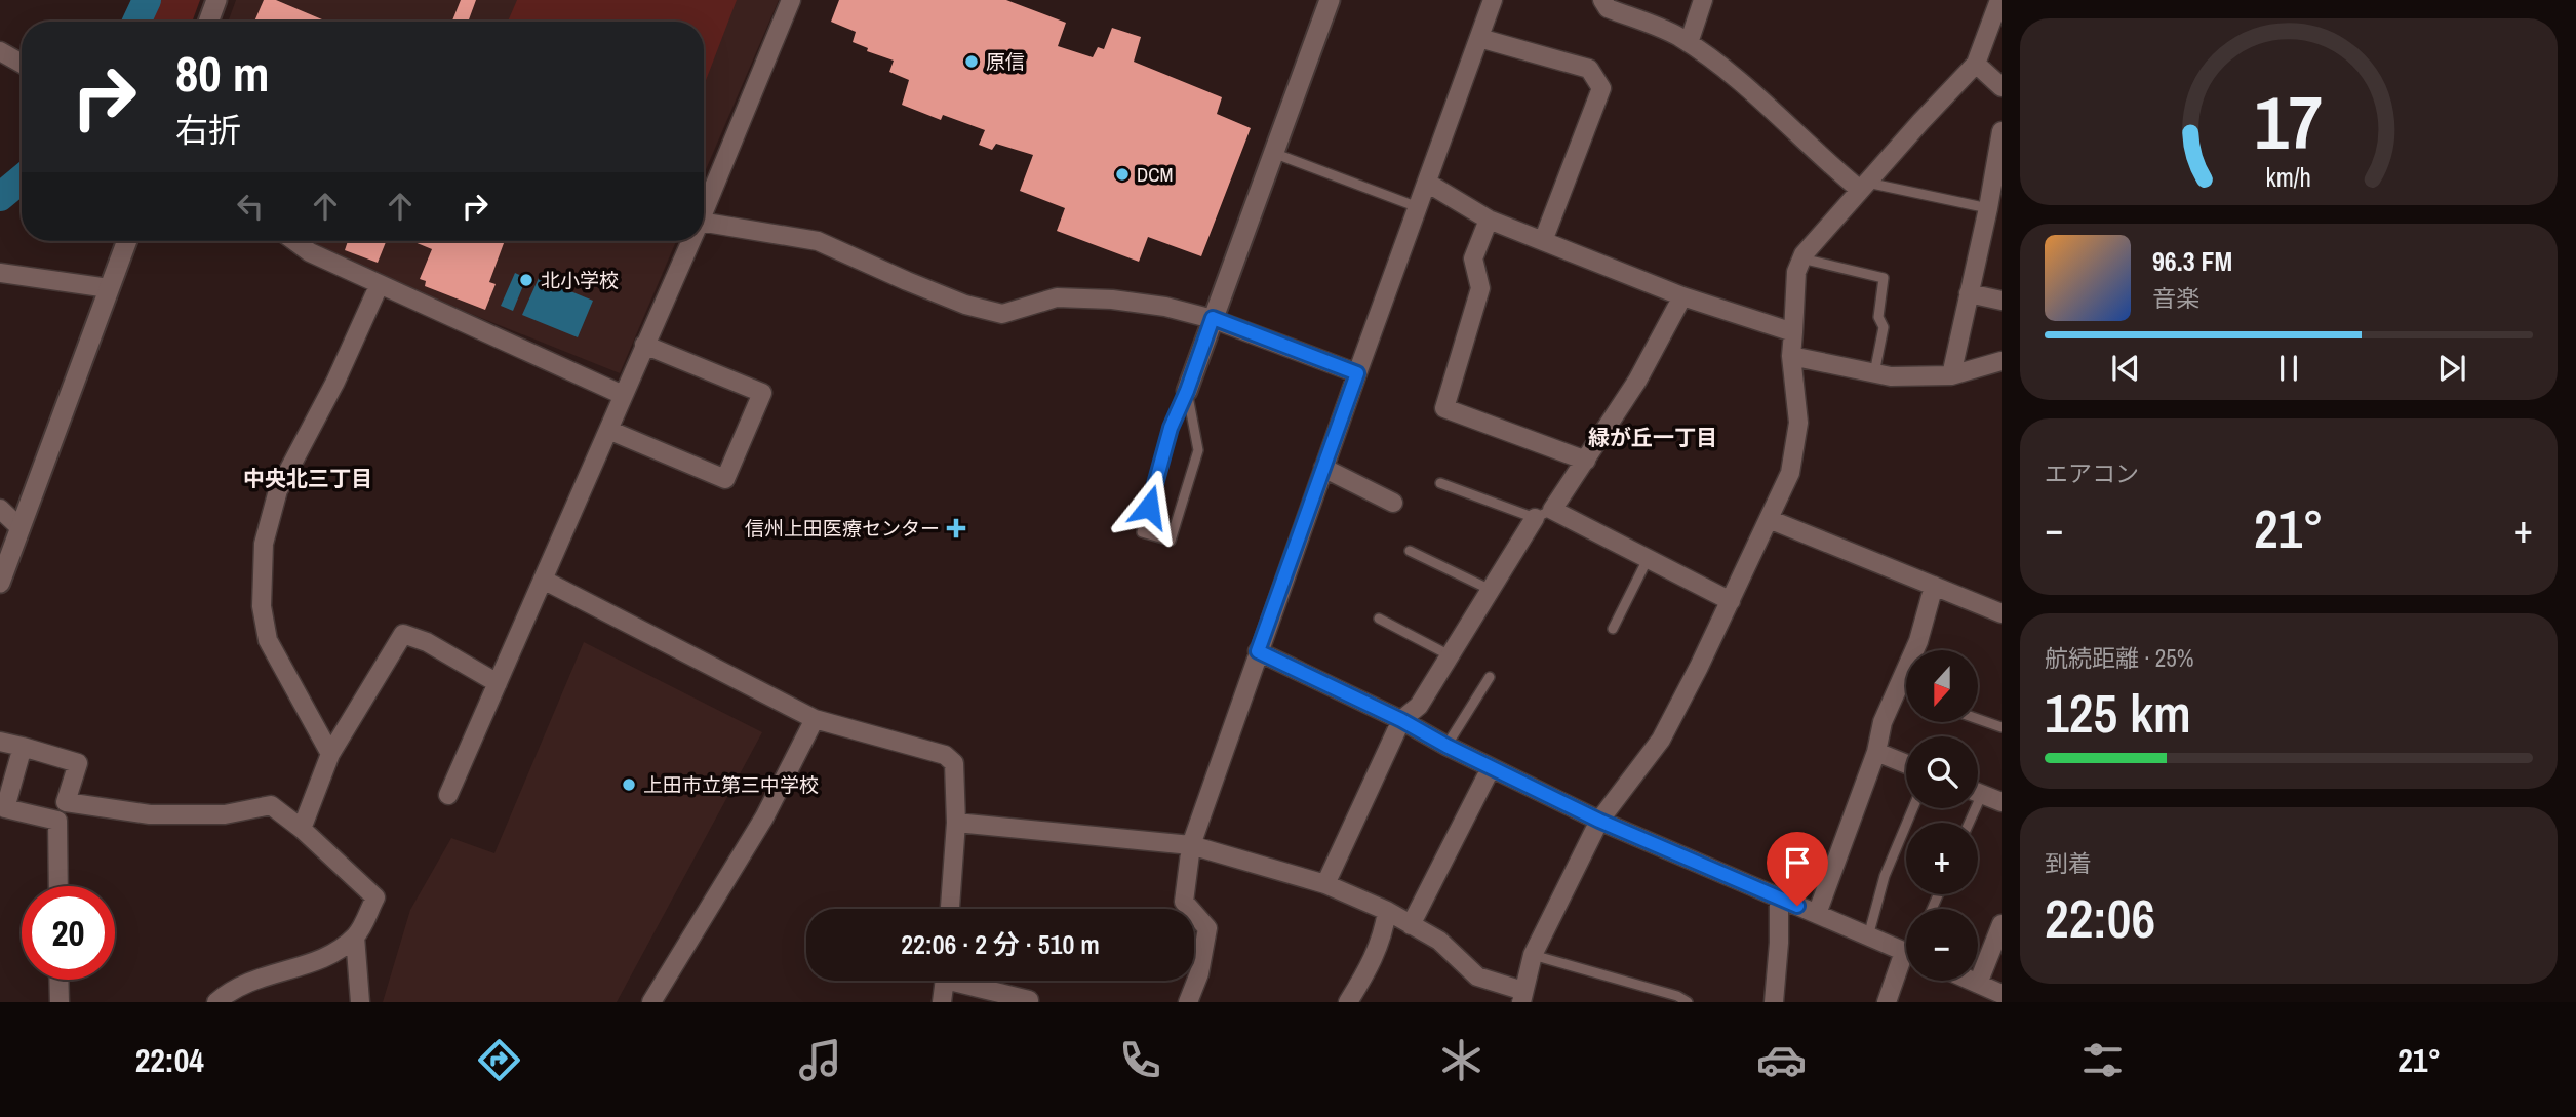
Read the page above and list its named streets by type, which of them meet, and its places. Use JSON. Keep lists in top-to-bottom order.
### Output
{
  "districts": ["緑が丘一丁目", "中央北三丁目"],
  "places": {
    "other": [
      "原信",
      "DCM",
      "北小学校",
      "上田市立第三中学校"
    ],
    "health": ["信州上田医療センター"]
  },
  "north": "bottom",
  "page": {
    "turn": ["80 m", "右折"],
    "song": ["96.3 FM", "音楽"],
    "tile": [
      "エアコン",
      ["航続距離 · 25%", "125 km"],
      ["到着", "22:06"]
    ],
    "heat": ["−", "21°", "+"],
    "map_buttons": ["+", "−"],
    "limit": "20",
    "trip": "22:06 · 2 分 · 510 m",
    "tabs": ["22:04", "21°"],
    "gauge": ["17", "km/h"]
  }
}
